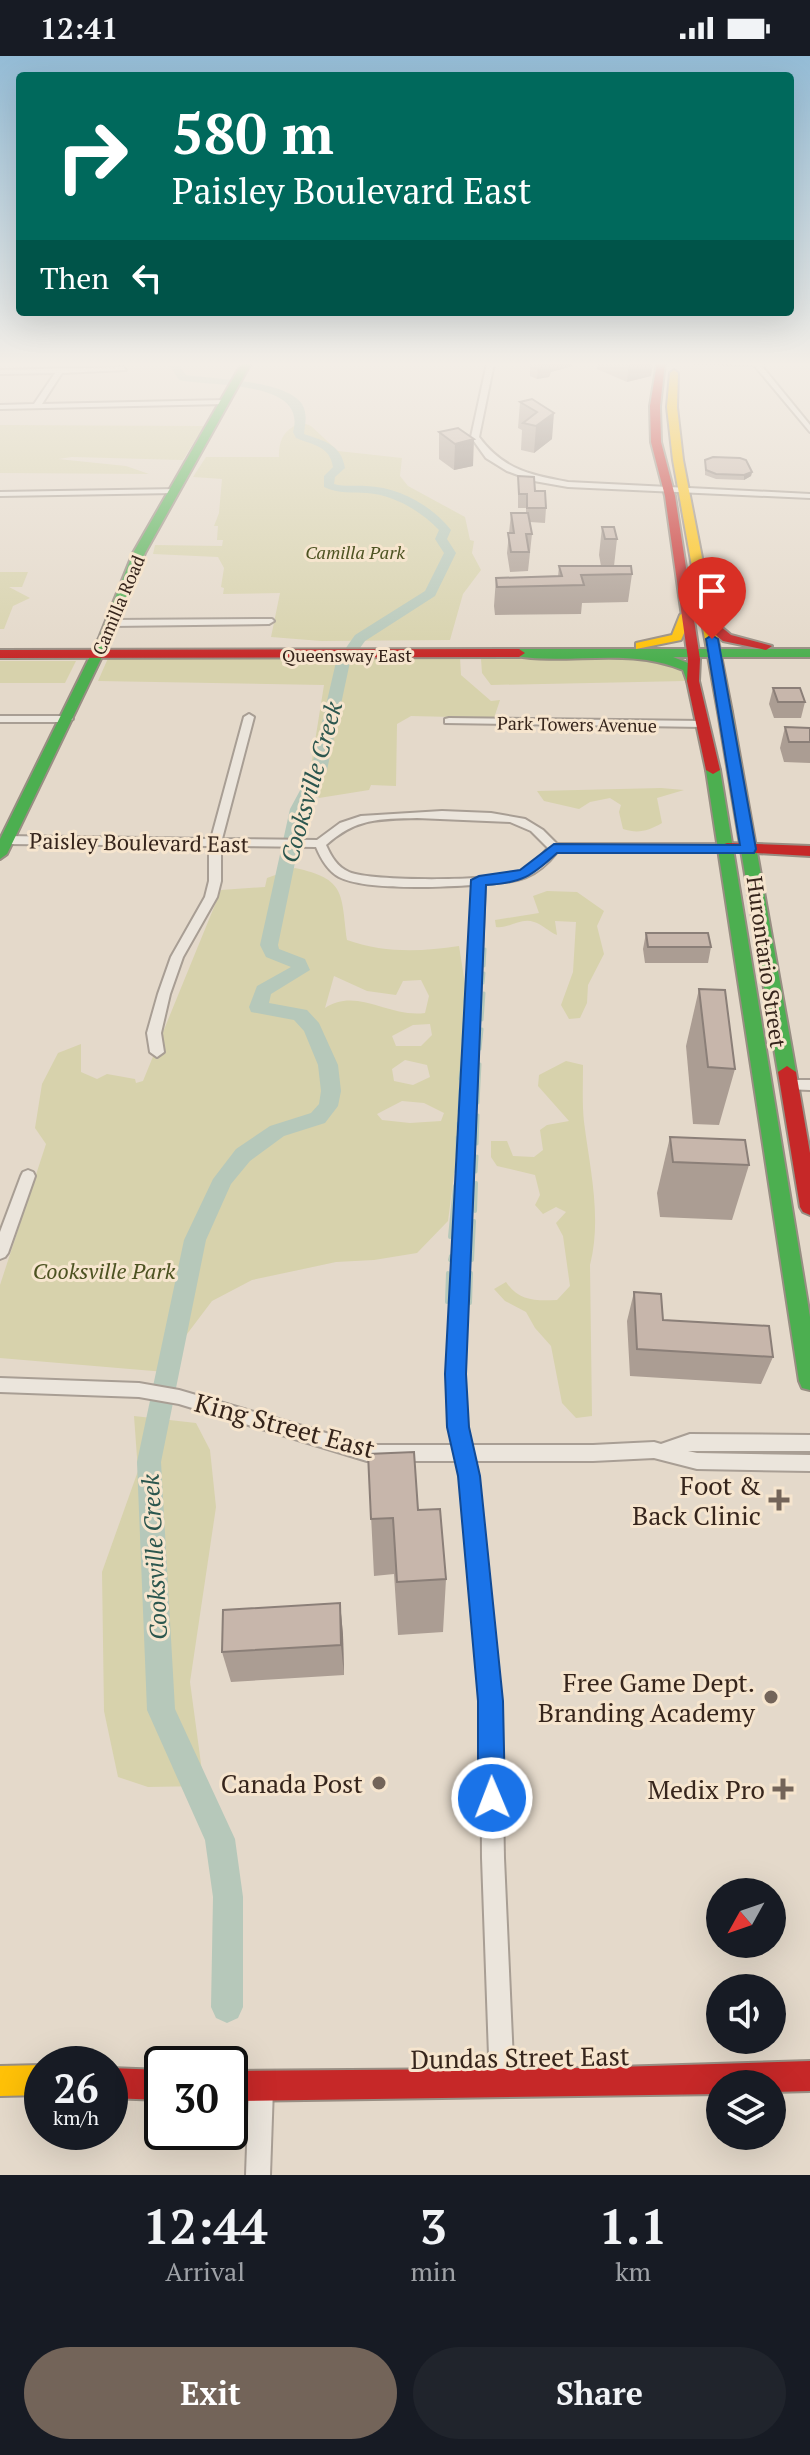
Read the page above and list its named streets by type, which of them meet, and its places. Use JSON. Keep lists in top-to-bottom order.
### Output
{
  "streets": {
    "main road": [
      "Camilla Road",
      "Queensway East",
      "Hurontario Street",
      "Dundas Street East"
    ],
    "street": ["Park Towers Avenue", "Paisley Boulevard East", "King Street East"]
  },
  "crossings": [
    ["Camilla Road", "Queensway East"],
    ["Camilla Road", "Paisley Boulevard East"],
    ["Queensway East", "Hurontario Street"],
    ["Park Towers Avenue", "Hurontario Street"]
  ],
  "water": ["Cooksville Creek"],
  "parks": ["Camilla Park", "Cooksville Park"],
  "places": {
    "health": ["Foot & Back Clinic", "Medix Pro"],
    "other": ["Free Game Dept. Branding Academy", "Canada Post"]
  },
  "north": "bottom left",
  "page": {
    "status": "12:41",
    "turn": ["580 m", "Paisley Boulevard East"],
    "then": "Then",
    "speed": "26 km/h",
    "limit": "30",
    "eta": [
      "12:44",
      "Arrival",
      "3",
      "min",
      "1.1",
      "km"
    ],
    "buttons": ["Exit", "Share"]
  }
}
